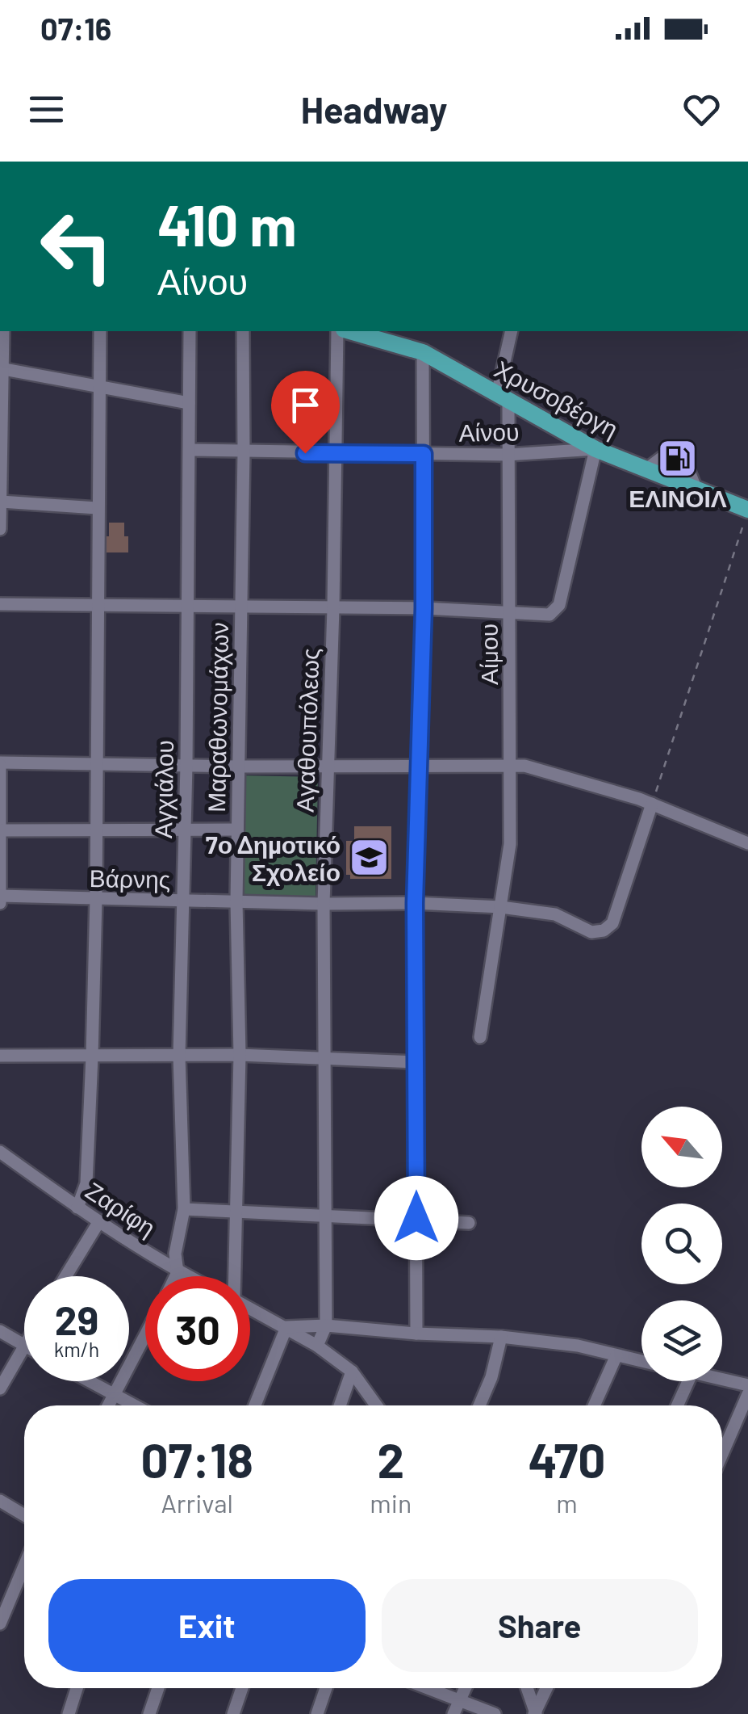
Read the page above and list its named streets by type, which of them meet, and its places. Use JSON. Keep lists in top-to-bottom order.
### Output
{
  "streets": {
    "main road": ["Χρυσοβέργη"],
    "street": [
      "Αίνου",
      "Αίμου",
      "Μαραθωνομάχων",
      "Αγαθουπόλεως",
      "Αγχιάλου",
      "Βάρνης",
      "Ζαρίφη"
    ]
  },
  "crossings": [
    ["Χρυσοβέργη", "Αίνου"],
    ["Χρυσοβέργη", "Αίμου"],
    ["Αίνου", "Αίμου"],
    ["Αίνου", "Μαραθωνομάχων"],
    ["Αίνου", "Αγαθουπόλεως"],
    ["Αίνου", "Αγχιάλου"],
    ["Αίμου", "Βάρνης"],
    ["Μαραθωνομάχων", "Βάρνης"],
    ["Αγαθουπόλεως", "Βάρνης"],
    ["Αγχιάλου", "Βάρνης"],
    ["Αγχιάλου", "Ζαρίφη"]
  ],
  "places": {
    "fuel station": ["ΕΛΙΝΟΙΛ"],
    "school or university": ["7ο Δημοτικό Σχολείο"]
  },
  "north": "top left",
  "page": {
    "status": "07:16",
    "header": "Headway",
    "turn": ["410 m", "Αίνου"],
    "speed": "29 km/h",
    "limit": "30",
    "eta": [
      "07:18",
      "Arrival",
      "2",
      "min",
      "470",
      "m"
    ],
    "buttons": ["Exit", "Share"]
  }
}
